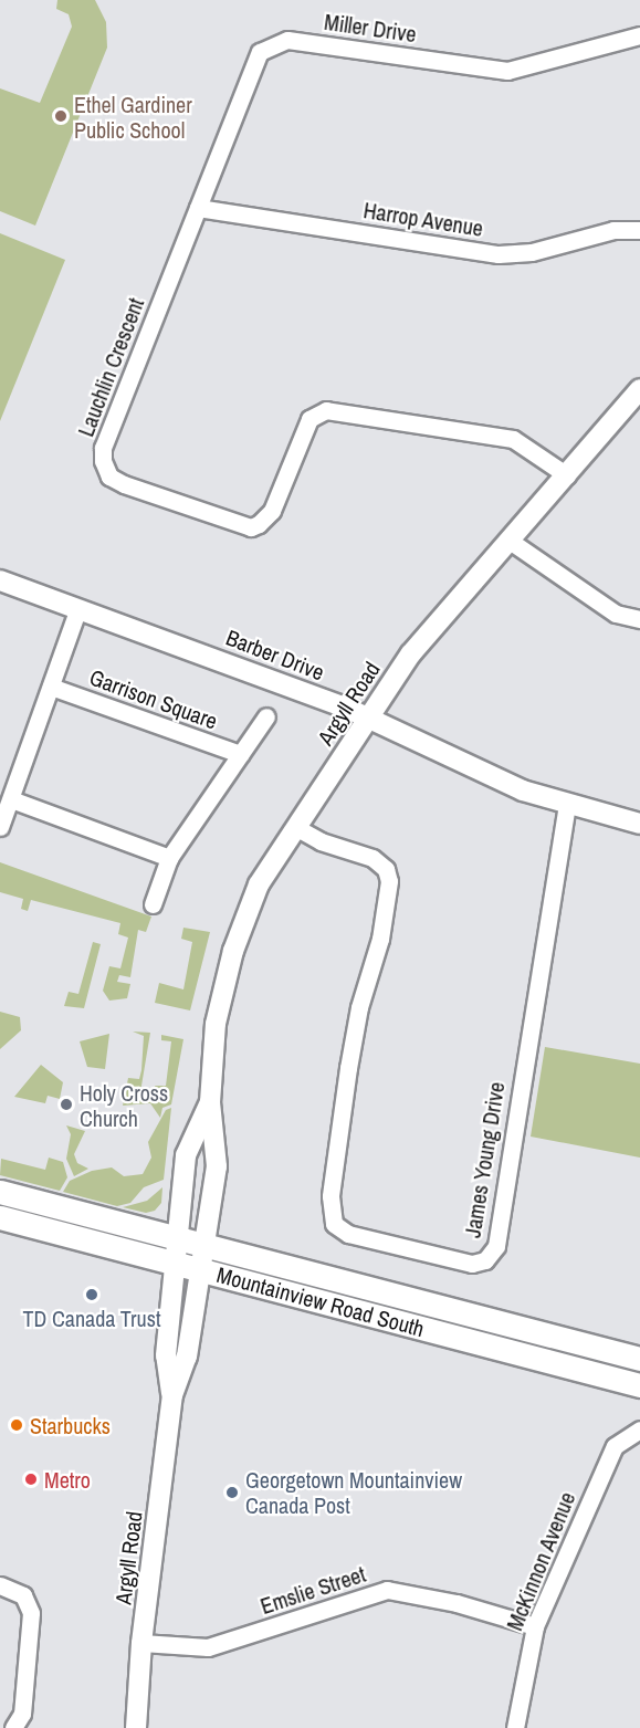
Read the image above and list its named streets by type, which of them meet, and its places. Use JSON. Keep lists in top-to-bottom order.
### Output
{
  "streets": {
    "main road": ["Mountainview Road South"],
    "street": [
      "Miller Drive",
      "Harrop Avenue",
      "Lauchlin Crescent",
      "Barber Drive",
      "Garrison Square",
      "Argyll Road",
      "James Young Drive",
      "McKinnon Avenue",
      "Emslie Street"
    ]
  },
  "crossings": [
    ["Miller Drive", "Harrop Avenue"],
    ["Miller Drive", "Lauchlin Crescent"],
    ["Harrop Avenue", "Lauchlin Crescent"],
    ["Lauchlin Crescent", "Argyll Road"],
    ["Barber Drive", "Argyll Road"],
    ["Barber Drive", "James Young Drive"],
    ["Argyll Road", "James Young Drive"],
    ["Argyll Road", "Mountainview Road South"],
    ["Argyll Road", "Emslie Street"],
    ["McKinnon Avenue", "Emslie Street"]
  ],
  "places": [
    "Ethel Gardiner Public School",
    "Holy Cross Church",
    "TD Canada Trust",
    "Starbucks",
    "Metro",
    "Georgetown Mountainview Canada Post"
  ]
}
